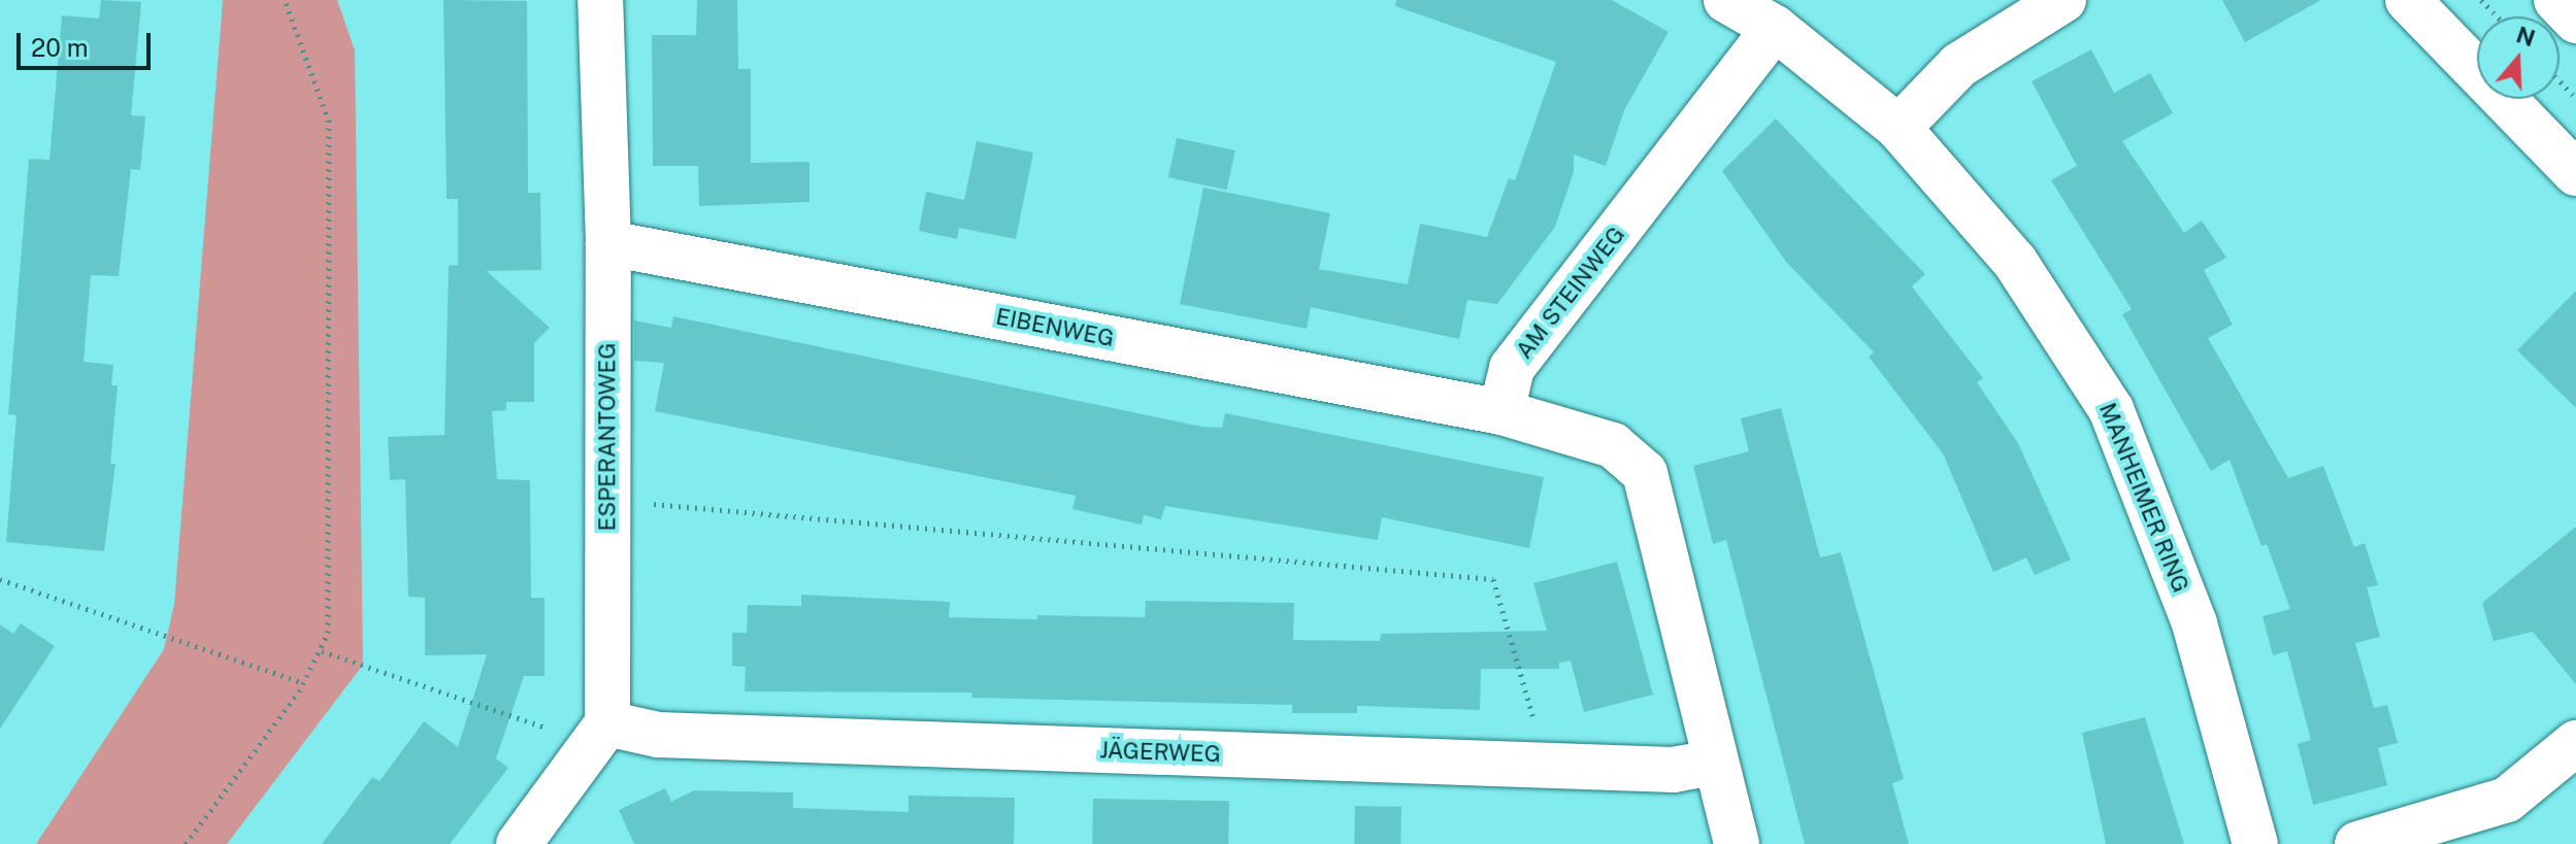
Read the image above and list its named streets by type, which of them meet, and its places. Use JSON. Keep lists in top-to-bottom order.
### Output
{
  "streets": {
    "street": [
      "AM STEINWEG",
      "EIBENWEG",
      "ESPERANTOWEG",
      "MANHEIMER RING",
      "JÄGERWEG"
    ]
  },
  "crossings": [
    ["AM STEINWEG", "EIBENWEG"],
    ["AM STEINWEG", "MANHEIMER RING"],
    ["EIBENWEG", "ESPERANTOWEG"],
    ["ESPERANTOWEG", "JÄGERWEG"]
  ],
  "scale_bar": "20 m",
  "north": "top"
}
